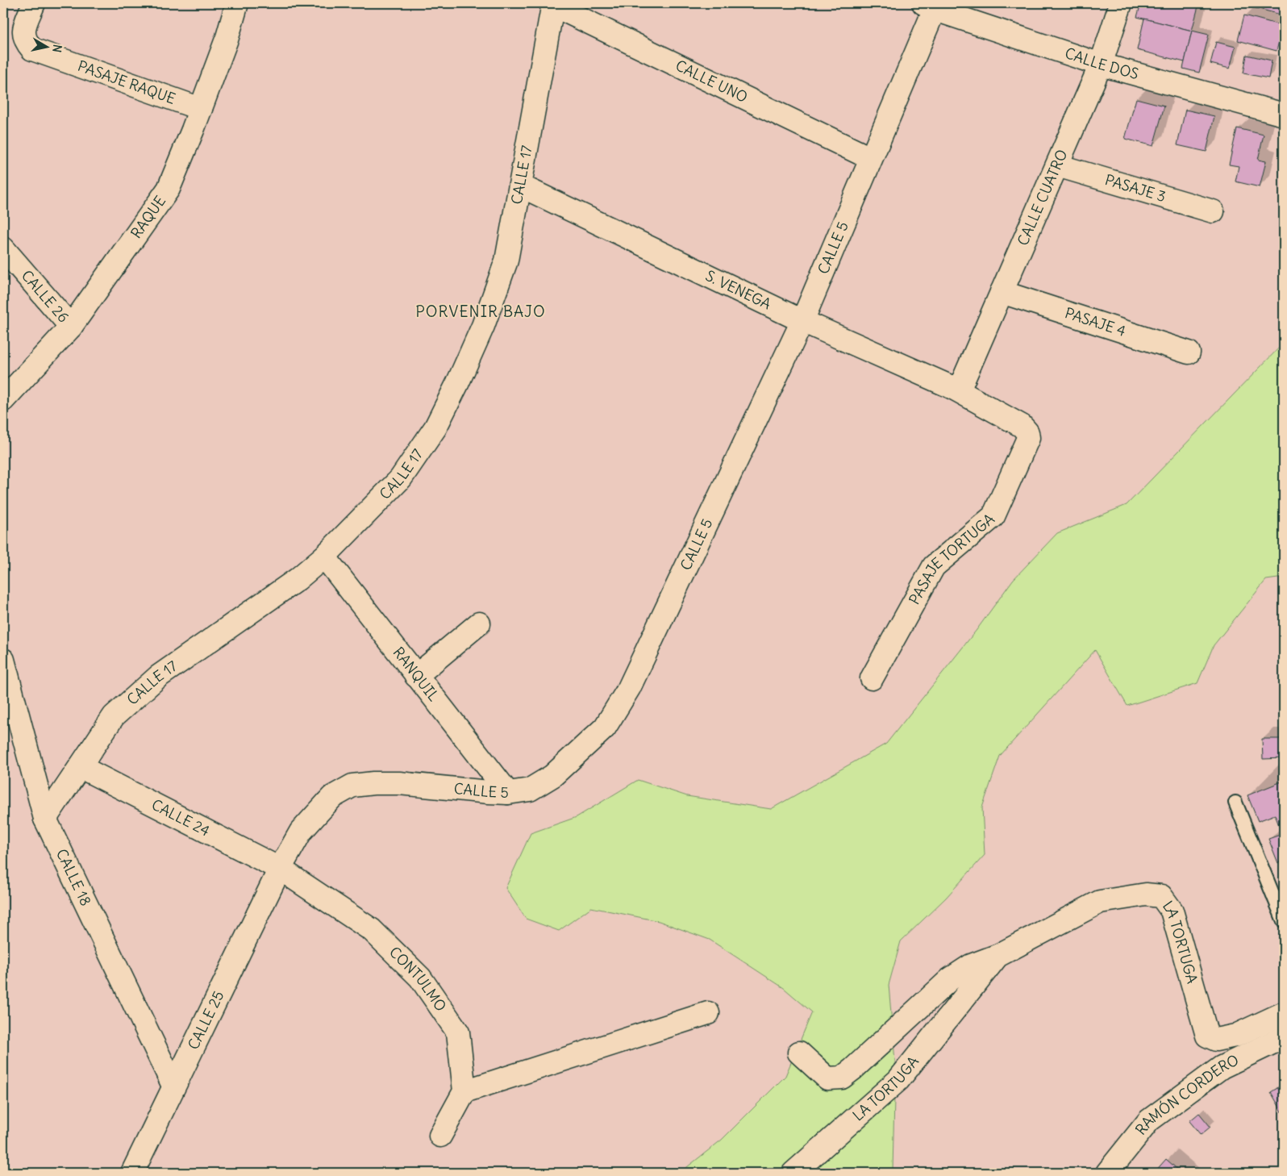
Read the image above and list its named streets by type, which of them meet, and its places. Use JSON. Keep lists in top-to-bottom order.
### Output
{
  "streets": {
    "street": [
      "CALLE DOS",
      "CALLE UNO",
      "PASAJE RAQUE",
      "CALLE 17",
      "PASAJE 3",
      "CALLE CUATRO",
      "RAQUE",
      "CALLE 5",
      "S. VENEGA",
      "CALLE 26",
      "PASAJE 4",
      "PASAJE TORTUGA",
      "RANQUIL",
      "CALLE 24",
      "CALLE 18",
      "LA TORTUGA",
      "CONTULMO",
      "CALLE 25",
      "RAMÓN CORDERO"
    ]
  },
  "crossings": [
    ["CALLE DOS", "CALLE CUATRO"],
    ["CALLE DOS", "CALLE 5"],
    ["CALLE UNO", "CALLE 17"],
    ["CALLE UNO", "CALLE 5"],
    ["PASAJE RAQUE", "RAQUE"],
    ["CALLE 17", "S. VENEGA"],
    ["CALLE 17", "RANQUIL"],
    ["CALLE 17", "CALLE 24"],
    ["CALLE 17", "CALLE 18"],
    ["PASAJE 3", "CALLE CUATRO"],
    ["CALLE CUATRO", "S. VENEGA"],
    ["CALLE CUATRO", "PASAJE 4"],
    ["CALLE CUATRO", "PASAJE TORTUGA"],
    ["RAQUE", "CALLE 26"],
    ["CALLE 5", "S. VENEGA"],
    ["CALLE 5", "RANQUIL"],
    ["CALLE 5", "CALLE 24"],
    ["CALLE 5", "CONTULMO"],
    ["CALLE 5", "CALLE 25"],
    ["S. VENEGA", "PASAJE TORTUGA"],
    ["CALLE 24", "CONTULMO"],
    ["CALLE 24", "CALLE 25"],
    ["CALLE 18", "CALLE 25"],
    ["CONTULMO", "CALLE 25"]
  ],
  "districts": ["PORVENIR BAJO"],
  "north": "right"
}
